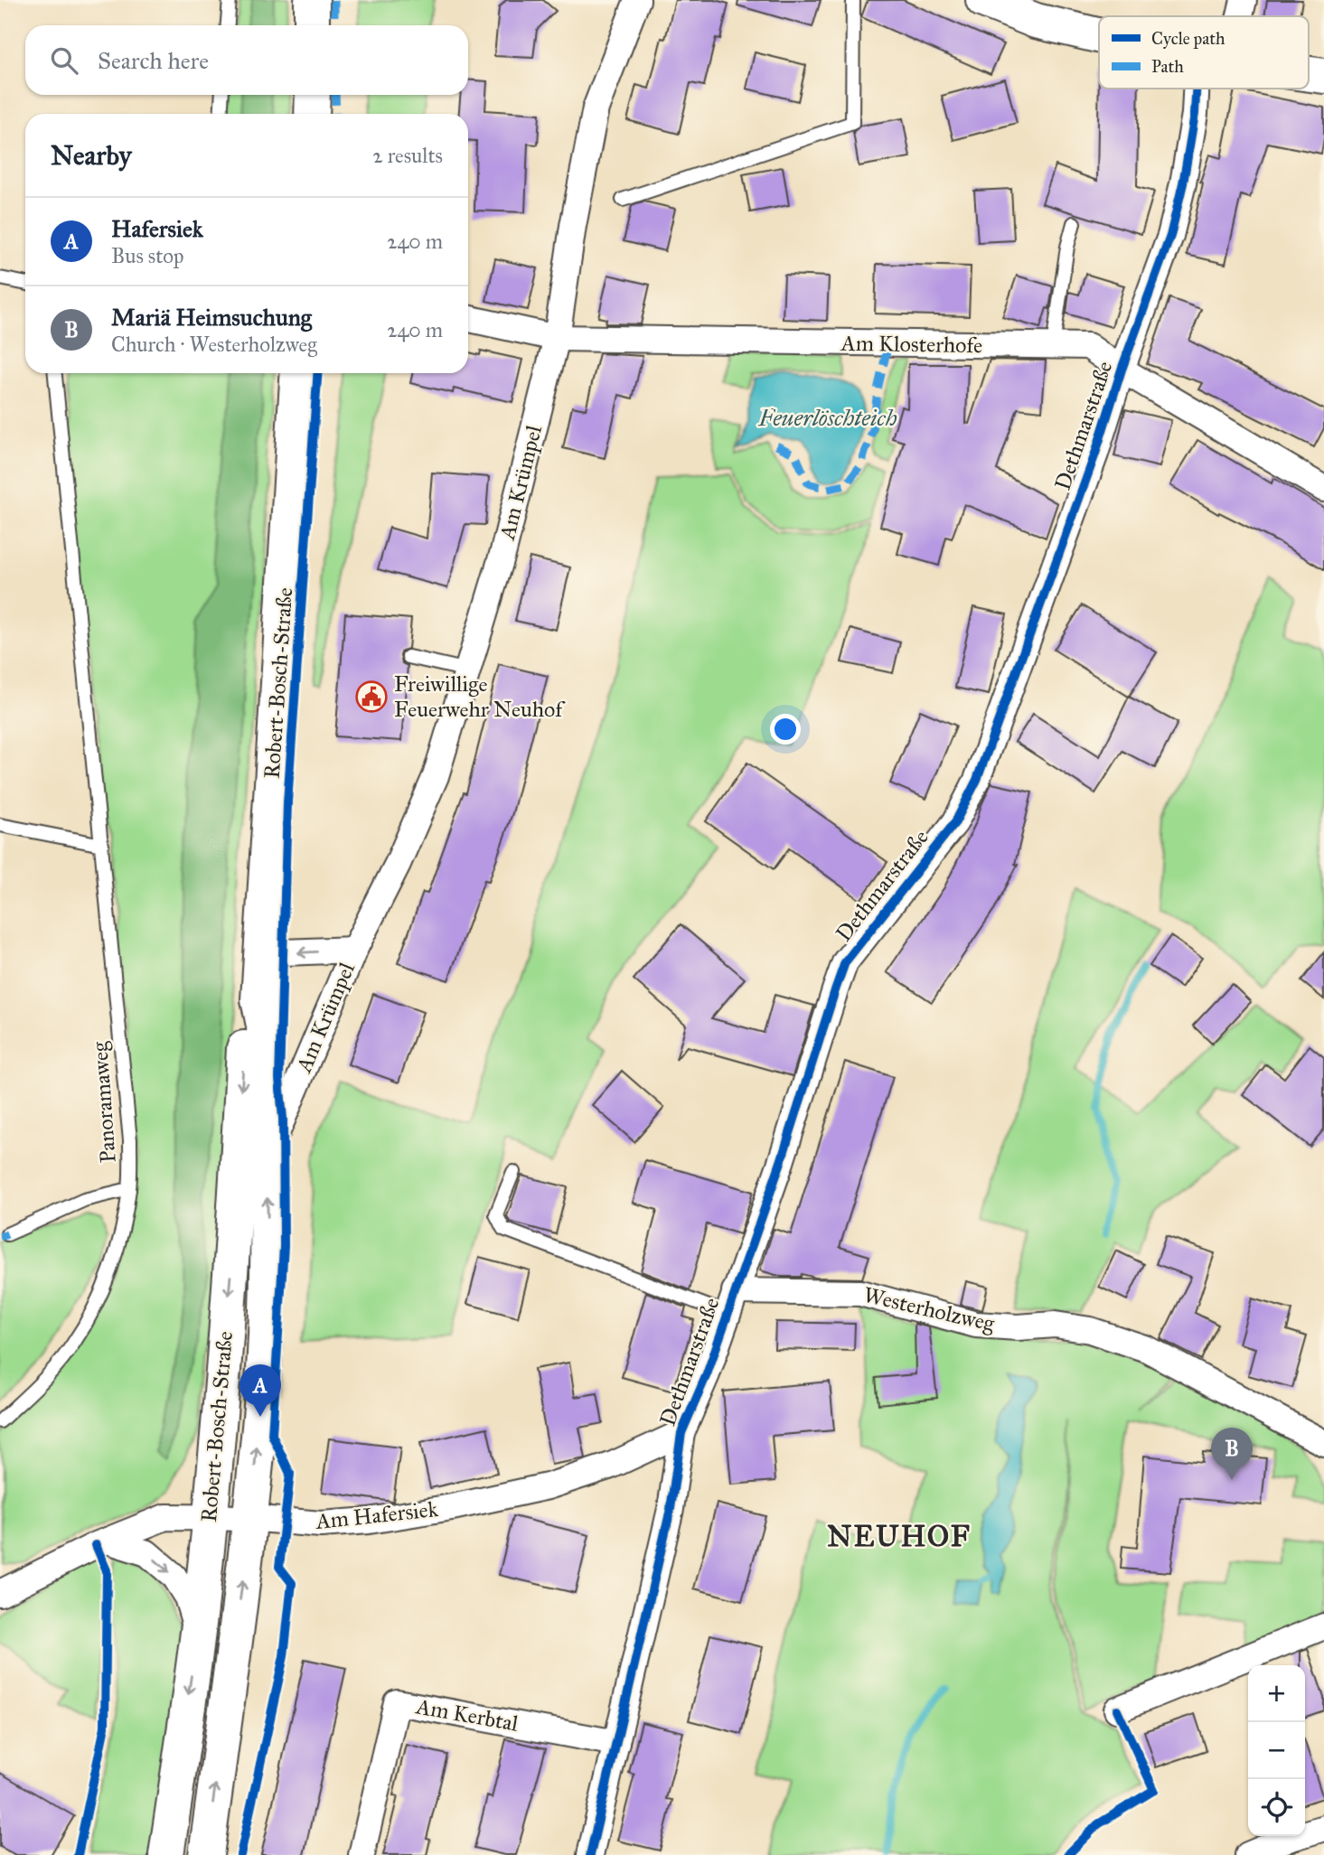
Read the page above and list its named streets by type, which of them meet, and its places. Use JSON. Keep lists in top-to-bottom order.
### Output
{
  "streets": {
    "main road": ["Robert-Bosch-Straße"],
    "street": [
      "Am Klosterhofe",
      "Dethmarstraße",
      "Am Krümpel",
      "Westerholzweg",
      "Am Hafersiek",
      "Am Kerbtal"
    ],
    "lane": ["Panoramaweg"]
  },
  "crossings": [
    ["Am Klosterhofe", "Dethmarstraße"],
    ["Am Klosterhofe", "Am Krümpel"],
    ["Dethmarstraße", "Westerholzweg"],
    ["Dethmarstraße", "Am Hafersiek"],
    ["Dethmarstraße", "Am Kerbtal"],
    ["Am Krümpel", "Robert-Bosch-Straße"],
    ["Robert-Bosch-Straße", "Am Hafersiek"]
  ],
  "districts": ["NEUHOF"],
  "water": ["Feuerlöschteich"],
  "places": {
    "public building": ["Freiwillige Feuerwehr Neuhof"]
  },
  "legend": ["Cycle path", "Path"],
  "page": {
    "search": "Search here",
    "heading": ["Nearby", "2 results"],
    "list": [
      {
        "mark": "A",
        "name": "Hafersiek",
        "note": "Bus stop",
        "value": "240 m"
      },
      {
        "mark": "B",
        "name": "Mariä Heimsuchung",
        "note": "Church · Westerholzweg",
        "value": "240 m"
      }
    ],
    "pins": ["A", "B"],
    "map_buttons": ["+", "−"]
  }
}
